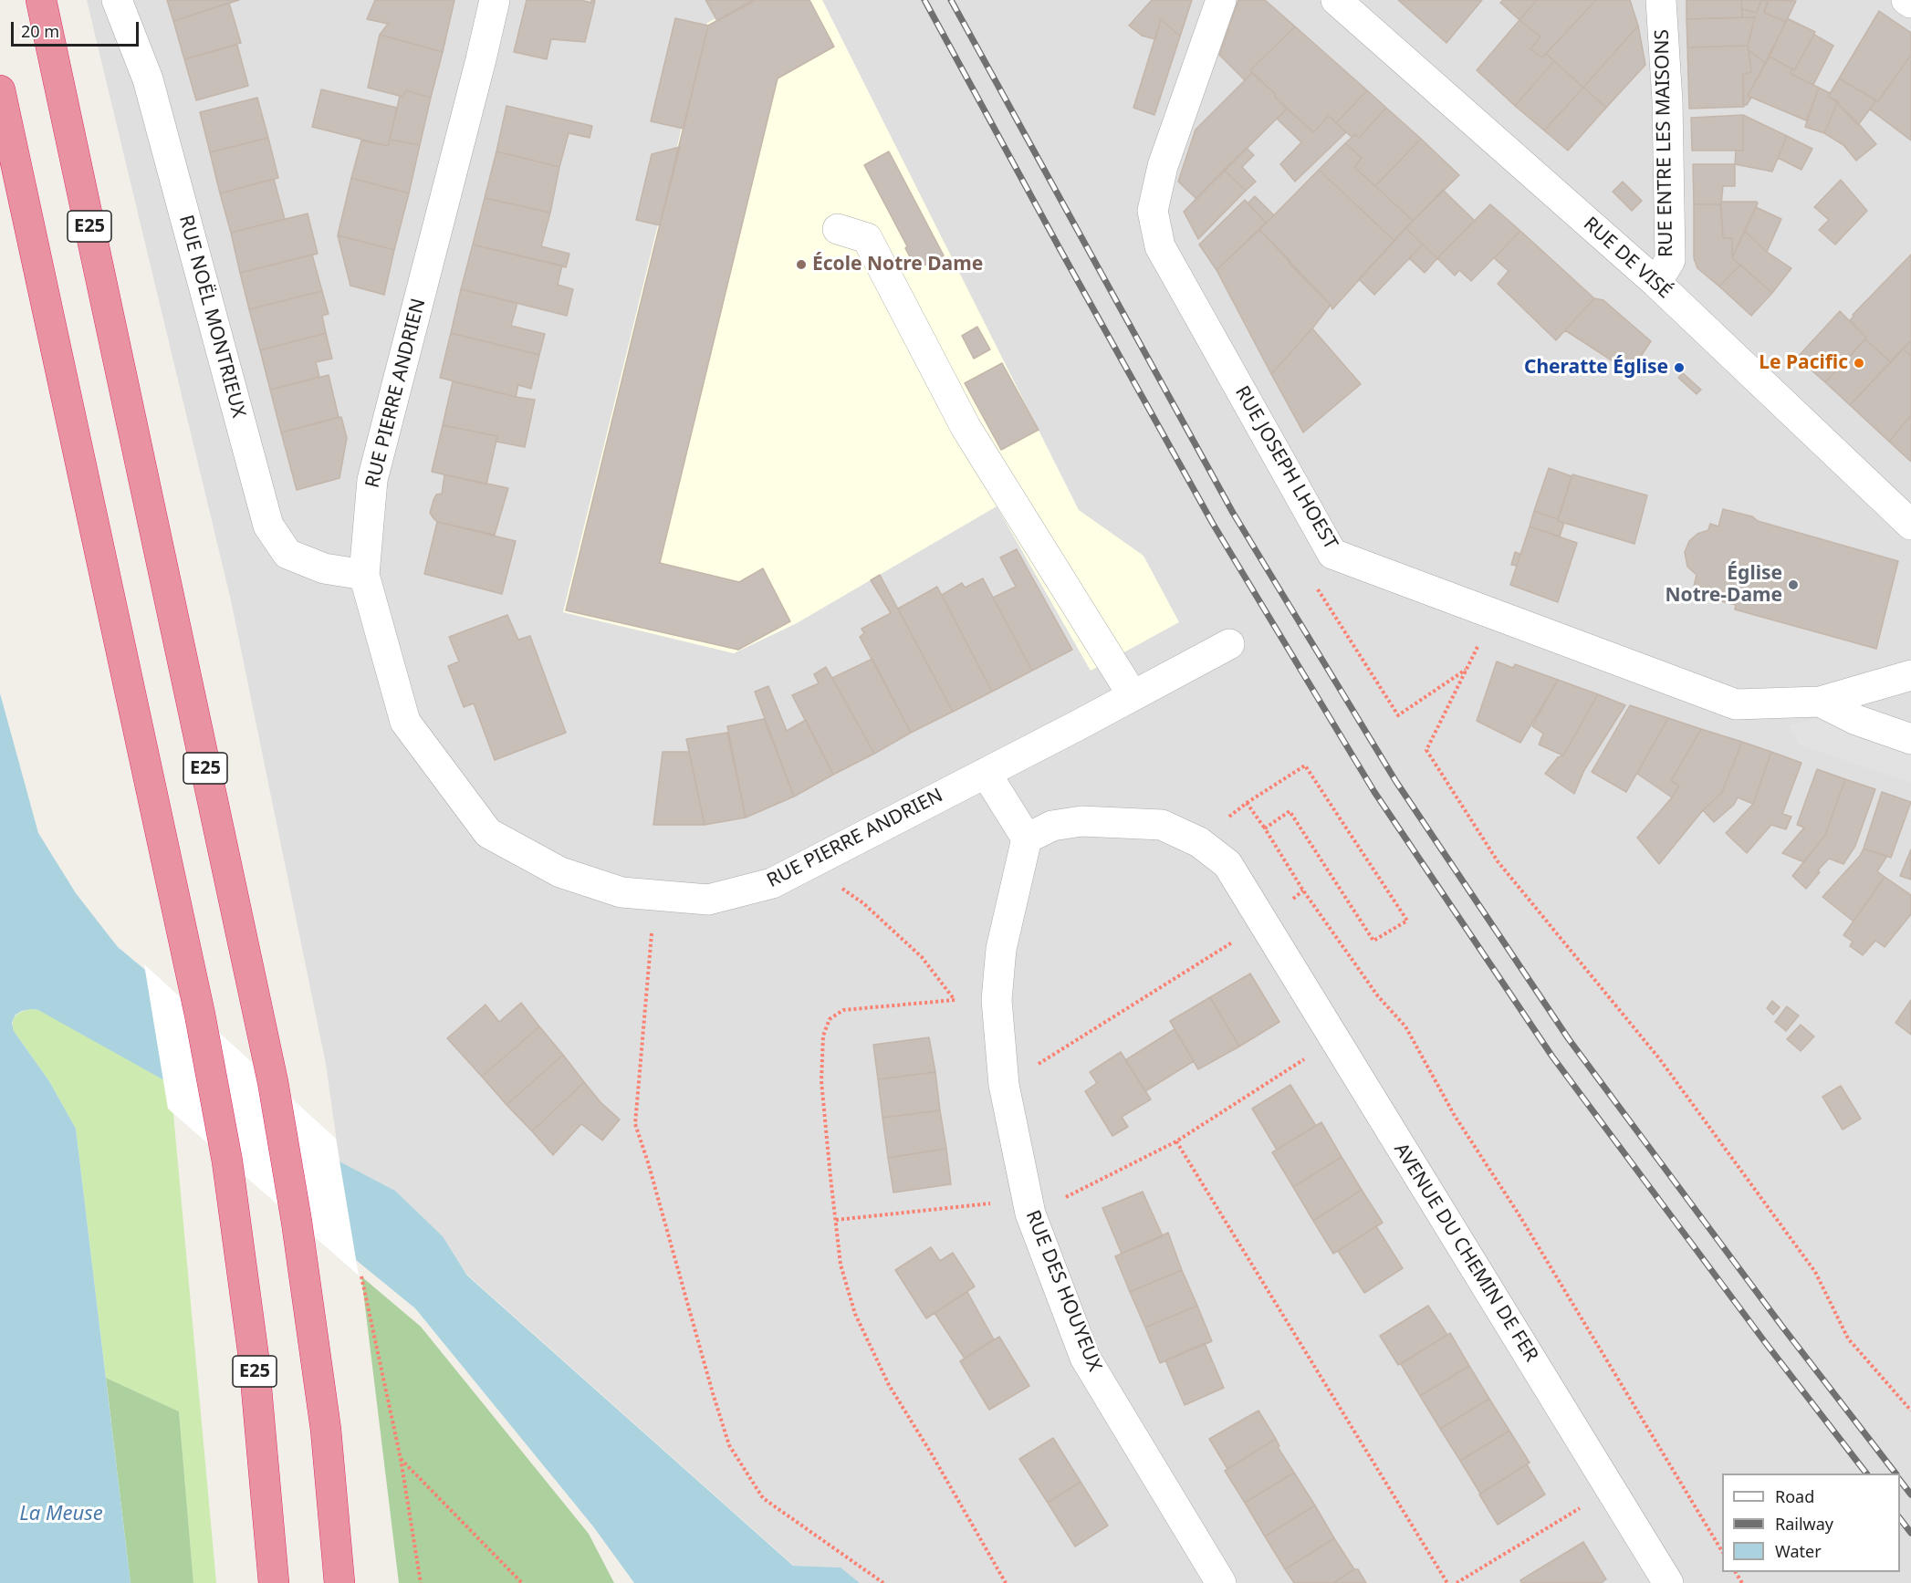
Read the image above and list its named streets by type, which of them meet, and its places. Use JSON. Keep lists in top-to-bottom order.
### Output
{
  "streets": {
    "highway": ["E25"],
    "street": [
      "RUE ENTRE LES MAISONS",
      "RUE DE VISÉ",
      "RUE NOËL MONTRIEUX",
      "RUE PIERRE ANDRIEN",
      "RUE JOSEPH LHOEST",
      "AVENUE DU CHEMIN DE FER",
      "RUE DES HOUYEUX"
    ]
  },
  "crossings": [
    ["RUE ENTRE LES MAISONS", "RUE DE VISÉ"],
    ["RUE NOËL MONTRIEUX", "RUE PIERRE ANDRIEN"],
    ["AVENUE DU CHEMIN DE FER", "RUE DES HOUYEUX"]
  ],
  "water": ["La Meuse"],
  "places": [
    "École Notre Dame",
    "Le Pacific",
    "Cheratte Église",
    "Église Notre-Dame"
  ],
  "legend": ["Road", "Railway", "Water"],
  "scale_bar": "20 m"
}
